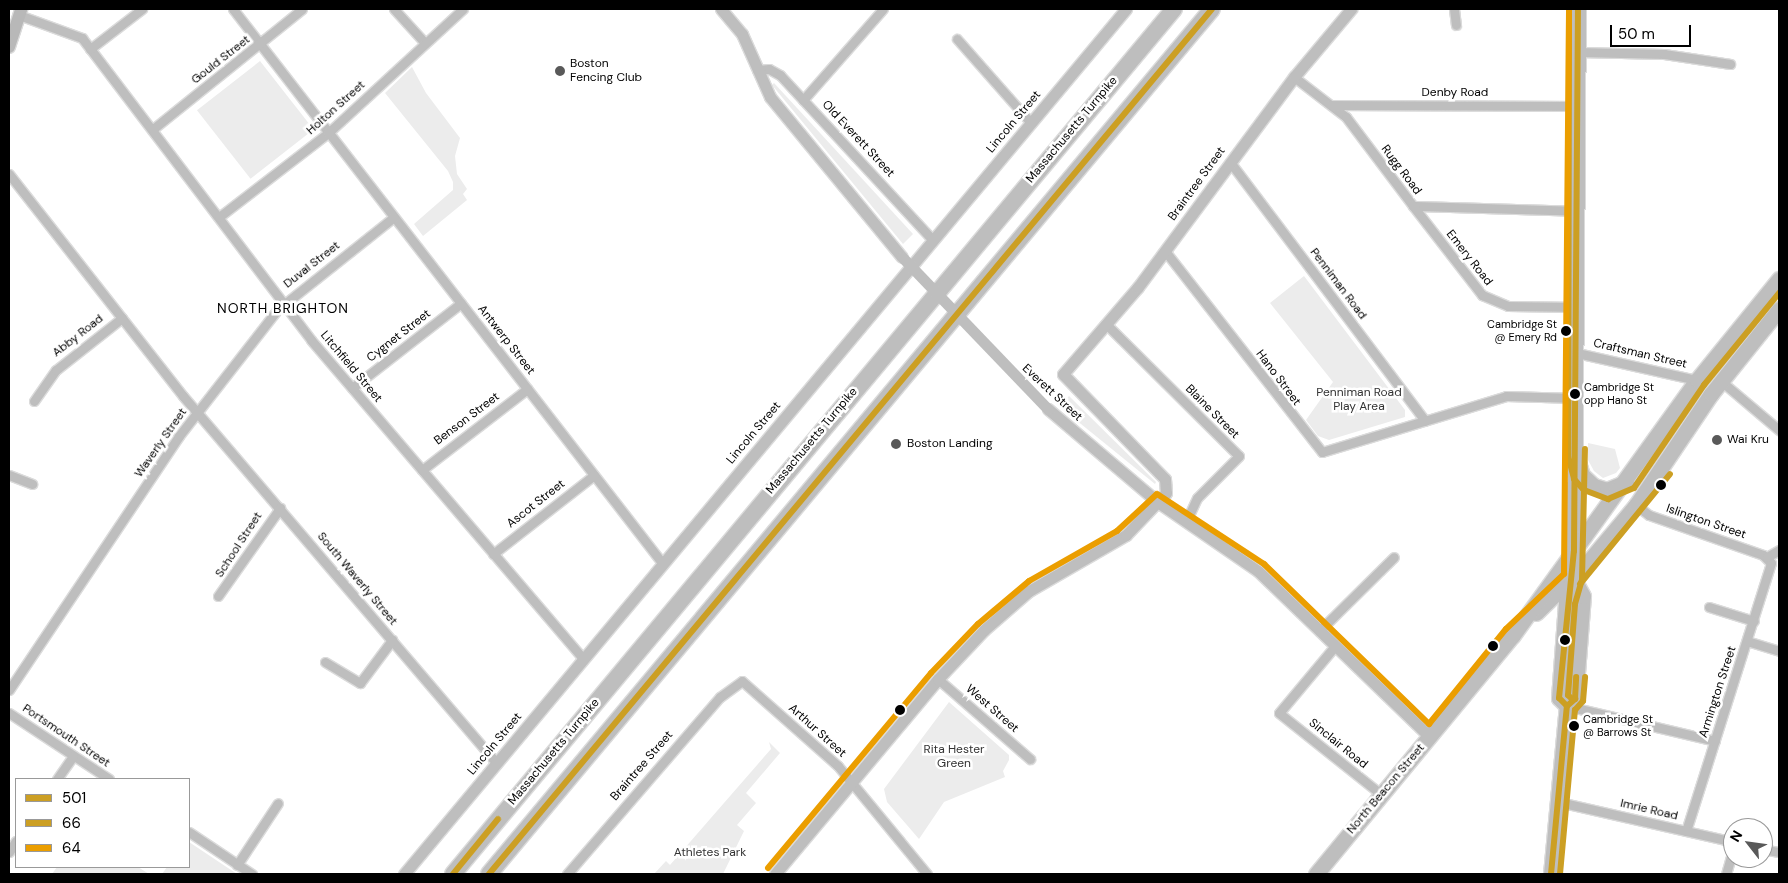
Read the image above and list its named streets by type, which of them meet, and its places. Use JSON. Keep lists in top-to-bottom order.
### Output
{
  "streets": {
    "highway": ["Massachusetts Turnpike"],
    "main road": ["North Beacon Street"],
    "street": [
      "Gould Street",
      "Denby Road",
      "Holton Street",
      "Lincoln Street",
      "Old Everett Street",
      "Rugg Road",
      "Braintree Street",
      "Emery Road",
      "Duval Street",
      "Penniman Road",
      "Abby Road",
      "Cygnet Street",
      "Antwerp Street",
      "Craftsman Street",
      "Litchfield Street",
      "Hano Street",
      "Everett Street",
      "Blaine Street",
      "Benson Street",
      "Waverly Street",
      "Ascot Street",
      "Islington Street",
      "School Street",
      "South Waverly Street",
      "Armington Street",
      "West Street",
      "Arthur Street",
      "Portsmouth Street",
      "Sinclair Road",
      "Imrie Road"
    ]
  },
  "crossings": [
    ["Gould Street", "Antwerp Street"],
    ["Gould Street", "Litchfield Street"],
    ["Denby Road", "Rugg Road"],
    ["Holton Street", "Antwerp Street"],
    ["Holton Street", "Litchfield Street"],
    ["Lincoln Street", "Old Everett Street"],
    ["Lincoln Street", "Antwerp Street"],
    ["Lincoln Street", "Litchfield Street"],
    ["Lincoln Street", "South Waverly Street"],
    ["Old Everett Street", "Everett Street"],
    ["Rugg Road", "Braintree Street"],
    ["Rugg Road", "Emery Road"],
    ["Braintree Street", "Penniman Road"],
    ["Braintree Street", "Hano Street"],
    ["Braintree Street", "Everett Street"],
    ["Braintree Street", "Blaine Street"],
    ["Braintree Street", "Arthur Street"],
    ["Duval Street", "Antwerp Street"],
    ["Duval Street", "Litchfield Street"],
    ["Duval Street", "Waverly Street"],
    ["Duval Street", "South Waverly Street"],
    ["Penniman Road", "Hano Street"],
    ["Abby Road", "Waverly Street"],
    ["Cygnet Street", "Antwerp Street"],
    ["Cygnet Street", "Litchfield Street"],
    ["Antwerp Street", "Benson Street"],
    ["Antwerp Street", "Ascot Street"],
    ["Craftsman Street", "North Beacon Street"],
    ["Litchfield Street", "Benson Street"],
    ["Litchfield Street", "Ascot Street"],
    ["Everett Street", "Blaine Street"],
    ["Everett Street", "Sinclair Road"],
    ["Everett Street", "North Beacon Street"],
    ["Waverly Street", "South Waverly Street"],
    ["Islington Street", "Armington Street"],
    ["Islington Street", "North Beacon Street"],
    ["School Street", "South Waverly Street"],
    ["Armington Street", "Imrie Road"],
    ["Sinclair Road", "North Beacon Street"]
  ],
  "districts": ["NORTH BRIGHTON"],
  "parks": ["Penniman Road Play Area", "Rita Hester Green", "Athletes Park"],
  "places": [
    "Boston Fencing Club",
    "Cambridge St @ Emery Rd",
    "Cambridge St opp Hano St",
    "Wai Kru",
    "Boston Landing",
    "Cambridge St @ Barrows St"
  ],
  "lines": ["transit line 501", "transit line 66", "transit line 64"],
  "legend": ["501", "66", "64"],
  "scale_bar": "50 m",
  "north": "top left"
}
